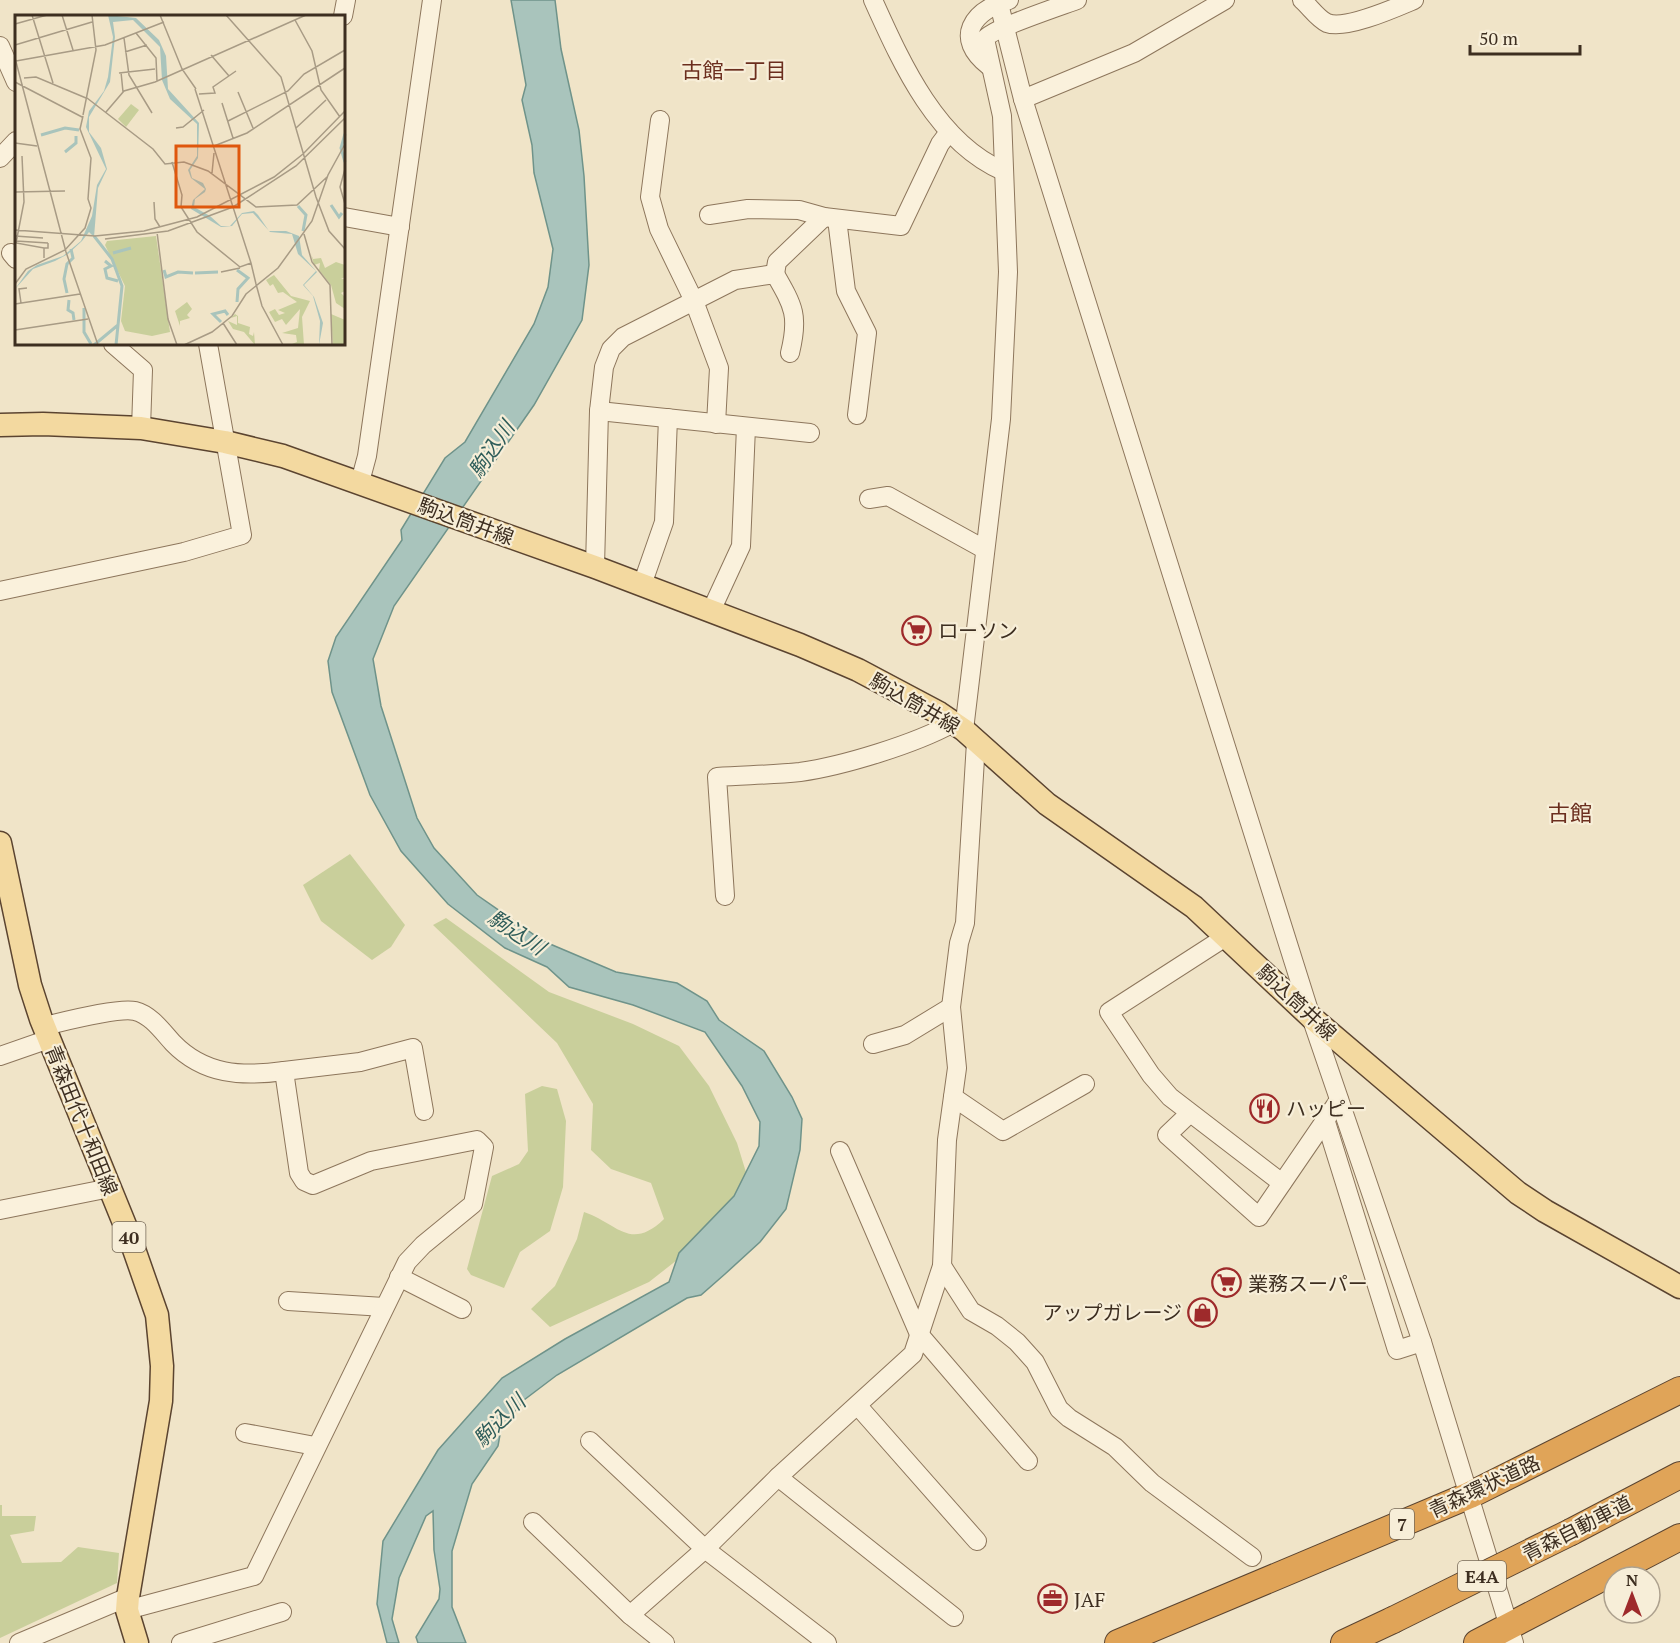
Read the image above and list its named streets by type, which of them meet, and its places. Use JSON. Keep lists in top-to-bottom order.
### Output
{
  "streets": {
    "highway": [
      "青森環状道路",
      "7",
      "青森自動車道",
      "E4A"
    ],
    "main road": ["駒込筒井線", "青森田代十和田線", "40"]
  },
  "districts": ["古館一丁目", "古館"],
  "water": ["駒込川"],
  "places": {
    "supermarket": ["ローソン", "業務スーパー"],
    "restaurant": ["ハッピー"],
    "shop": ["アップガレージ"],
    "office": ["JAF"]
  },
  "scale_bar": "50 m",
  "north": "top"
}
